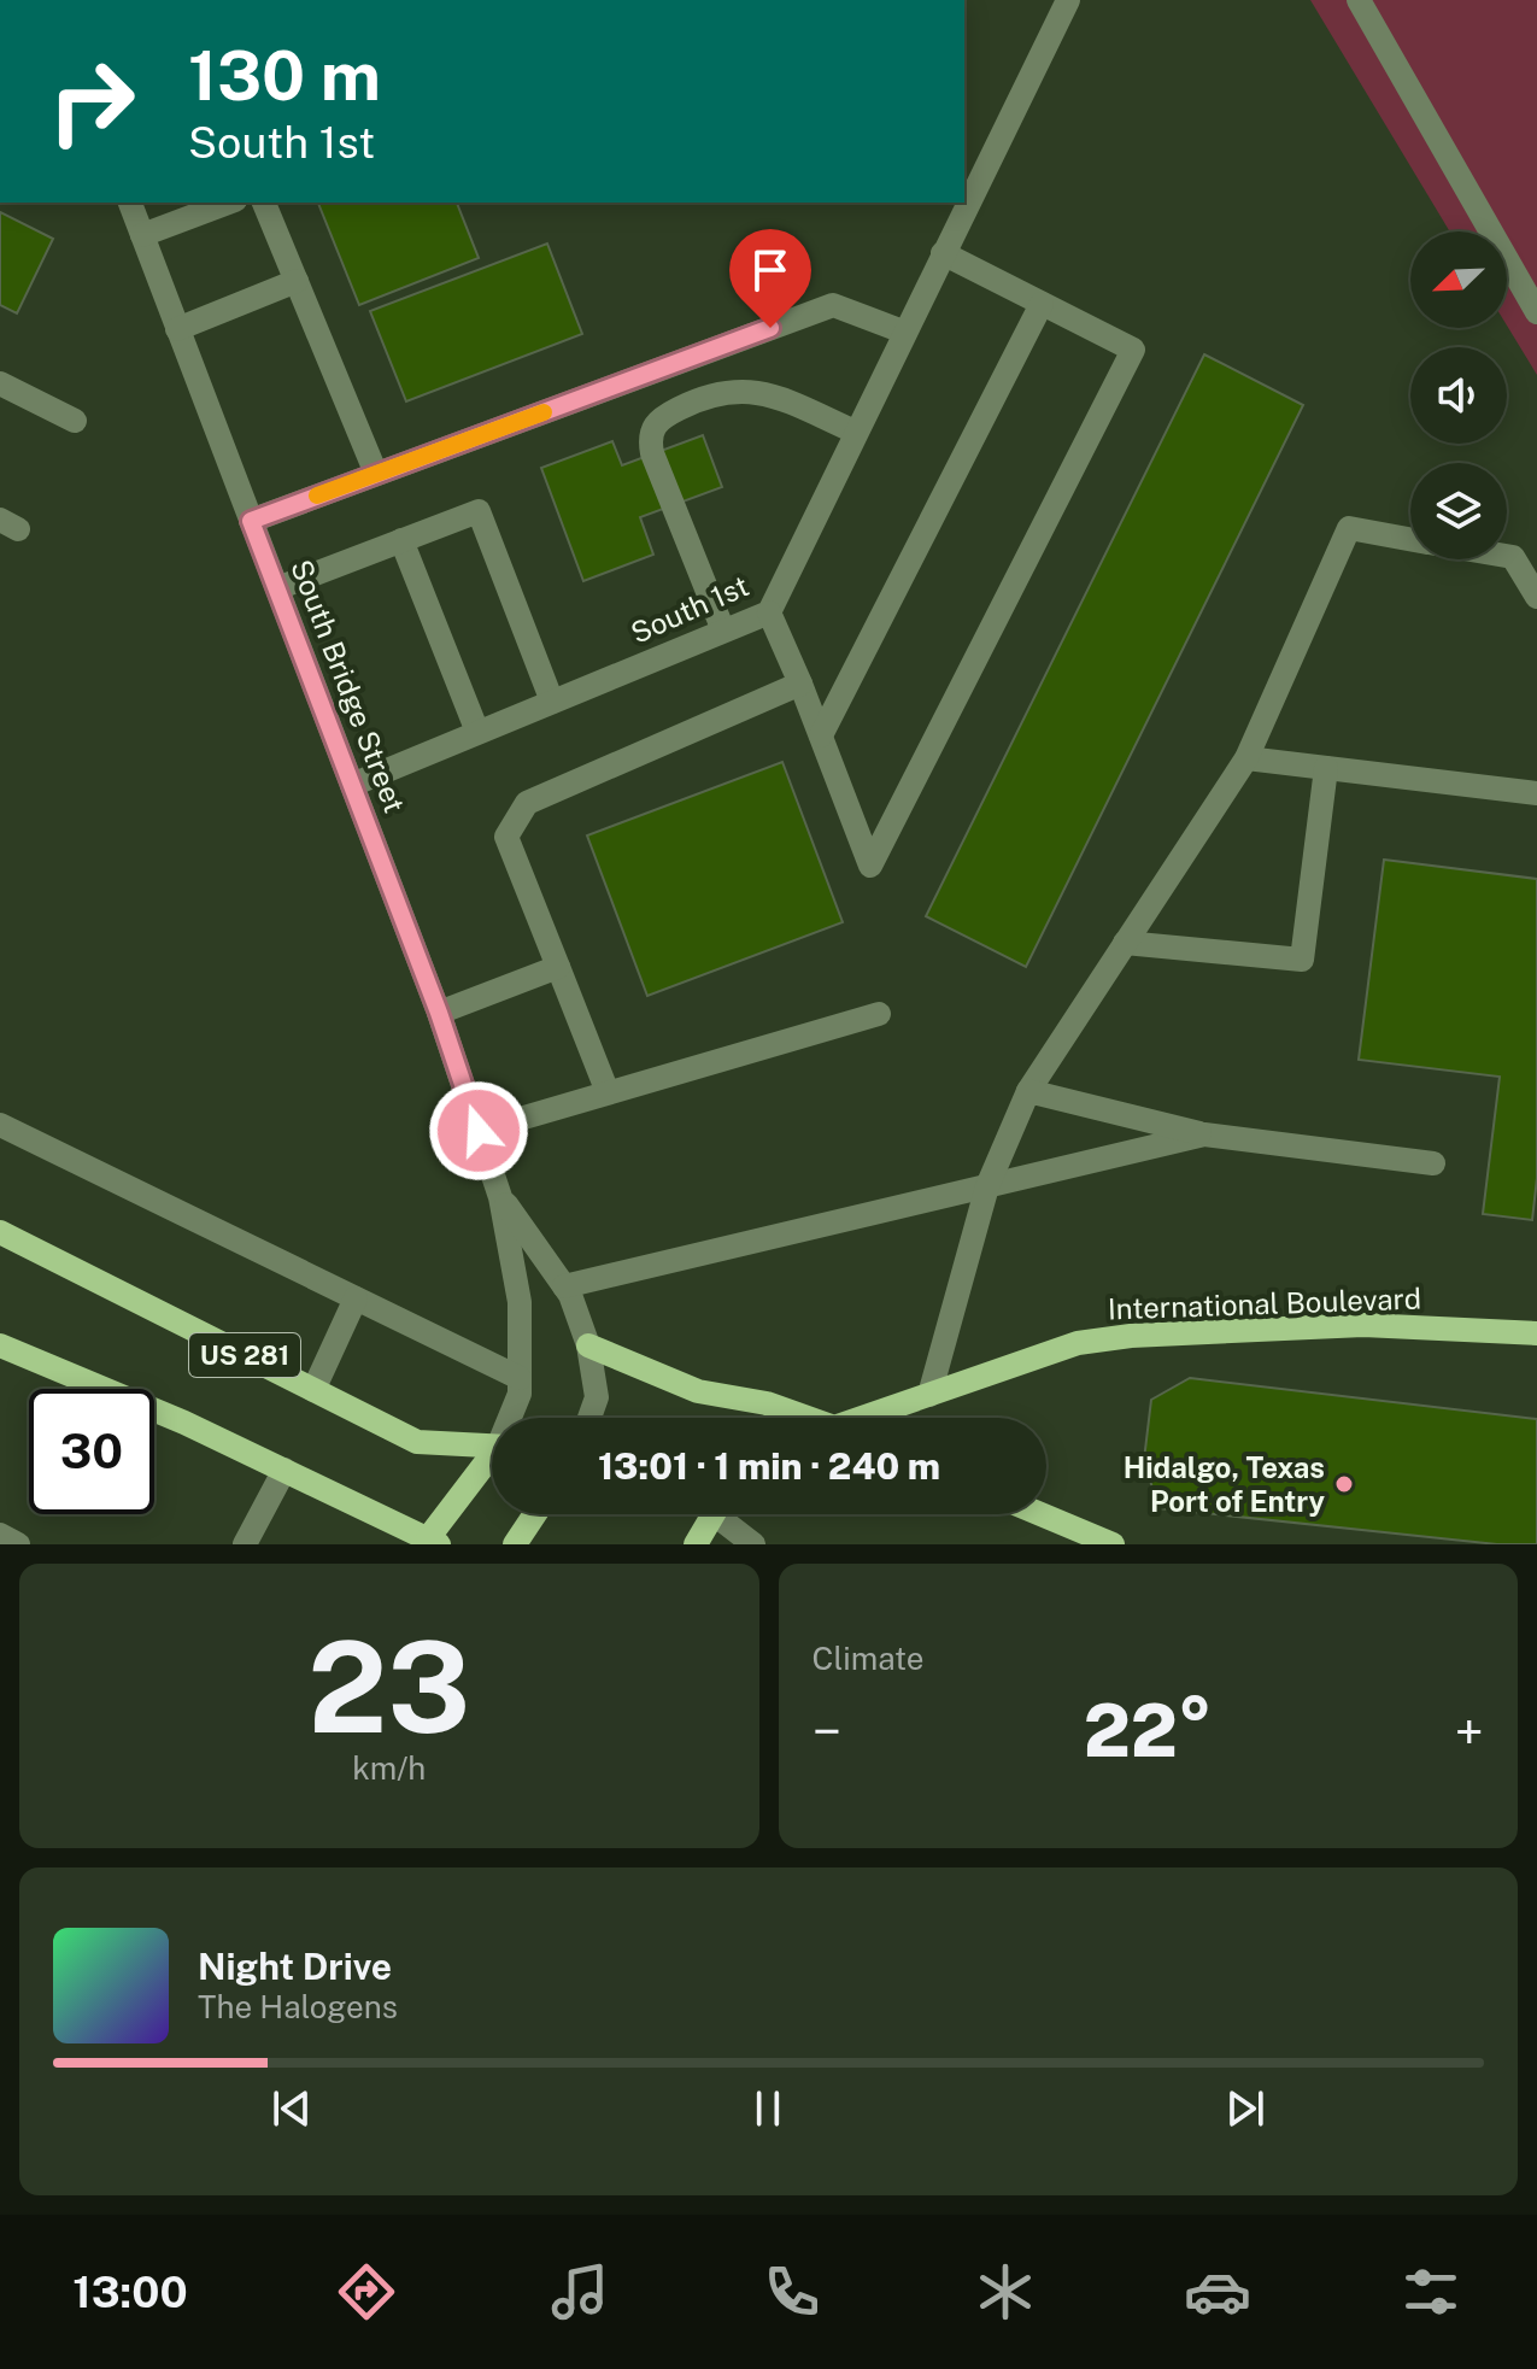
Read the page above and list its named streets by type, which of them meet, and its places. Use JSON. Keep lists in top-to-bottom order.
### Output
{
  "streets": {
    "main road": ["International Boulevard", "US 281"],
    "street": ["South 1st", "South Bridge Street"]
  },
  "crossings": [
    ["South 1st", "South Bridge Street"]
  ],
  "places": ["Hidalgo, Texas Port of Entry"],
  "north": "bottom left",
  "page": {
    "turn": ["130 m", "South 1st"],
    "limit": "30",
    "trip": "13:01 · 1 min · 240 m",
    "tile": [
      ["23", "km/h"],
      "Climate"
    ],
    "heat": ["−", "22°", "+"],
    "song": ["Night Drive", "The Halogens"],
    "tabs": "13:00"
  }
}
